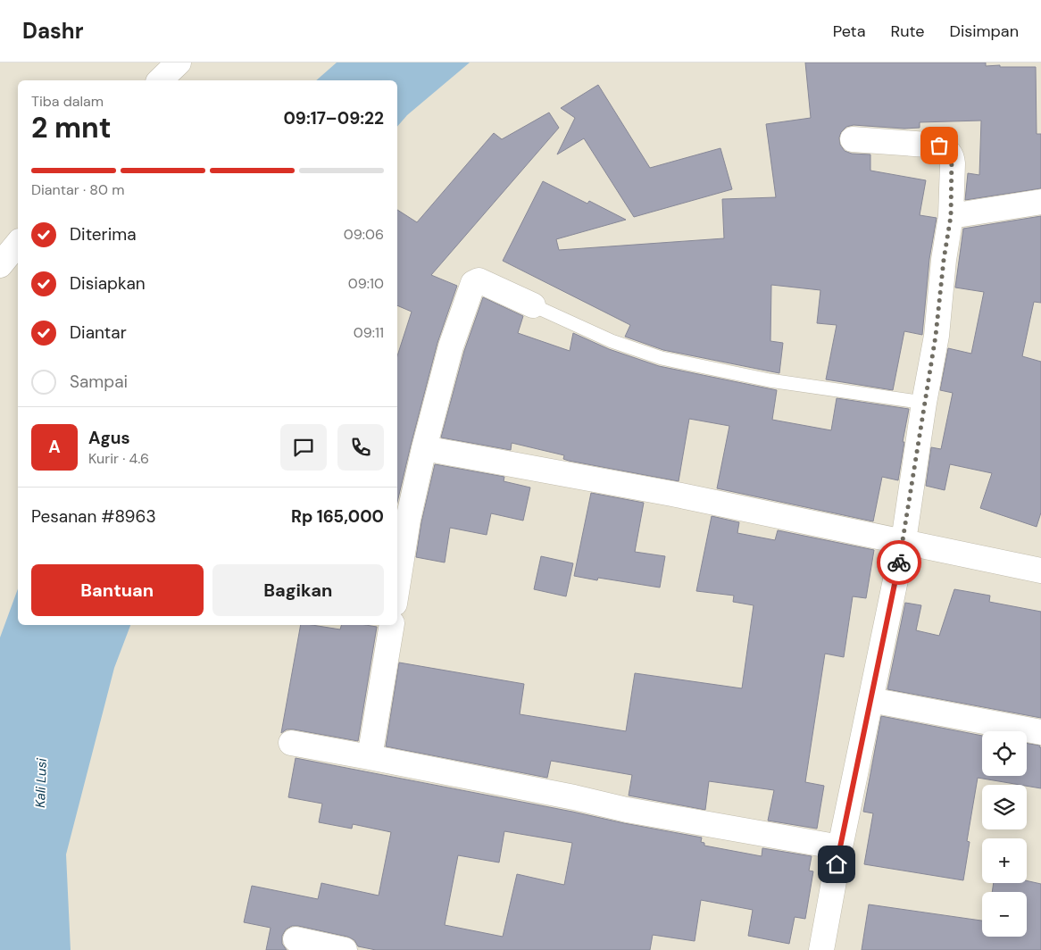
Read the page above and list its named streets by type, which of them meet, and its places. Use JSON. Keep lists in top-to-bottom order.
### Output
{
  "water": ["Kali Lusi"],
  "page": {
    "header": "Dashr",
    "nav": ["Peta", "Rute", "Disimpan"],
    "heading": ["2 mnt", "Tiba dalam", "09:17–09:22"],
    "panel": [
      "Agus",
      "Kurir · 4.6",
      "Pesanan #8963",
      "Rp 165,000"
    ],
    "bar": "Diantar · 80 m",
    "list": [
      ["Diterima", "09:06"],
      ["Disiapkan", "09:10"],
      ["Diantar", "09:11"],
      "Sampai"
    ],
    "round": "A",
    "buttons": ["Bantuan", "Bagikan"],
    "map_buttons": ["+", "−"]
  }
}
